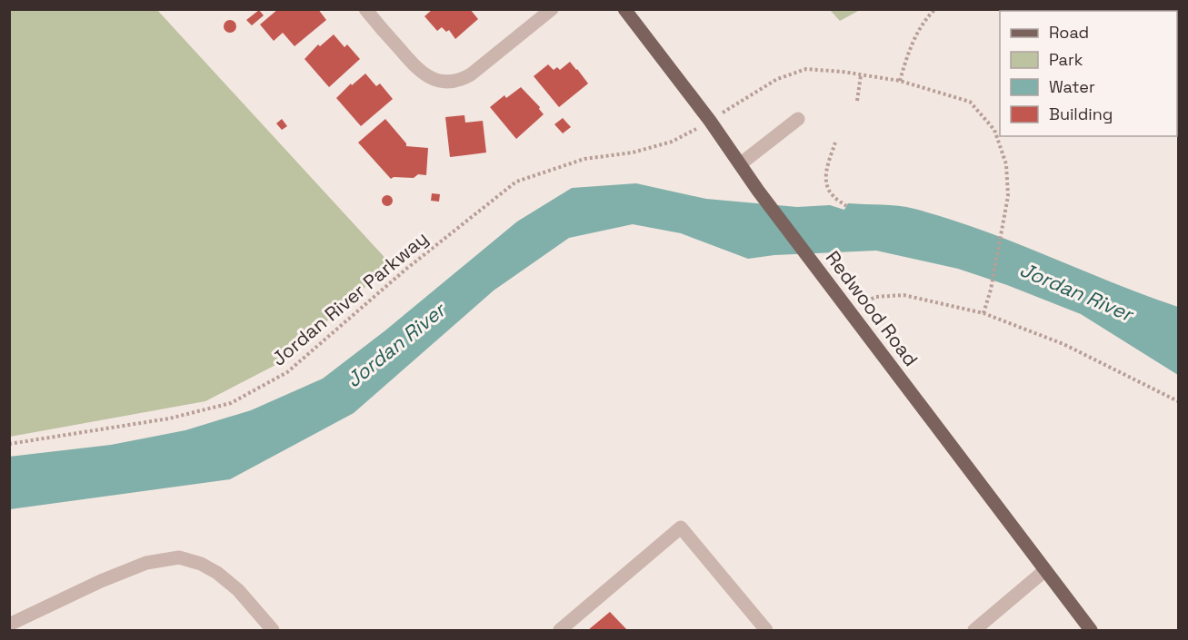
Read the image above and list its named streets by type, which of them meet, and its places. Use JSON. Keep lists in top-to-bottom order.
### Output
{
  "streets": {
    "main road": ["Redwood Road"],
    "path": ["Jordan River Parkway"]
  },
  "water": ["Jordan River"],
  "legend": [
    "Road",
    "Park",
    "Water",
    "Building"
  ]
}
